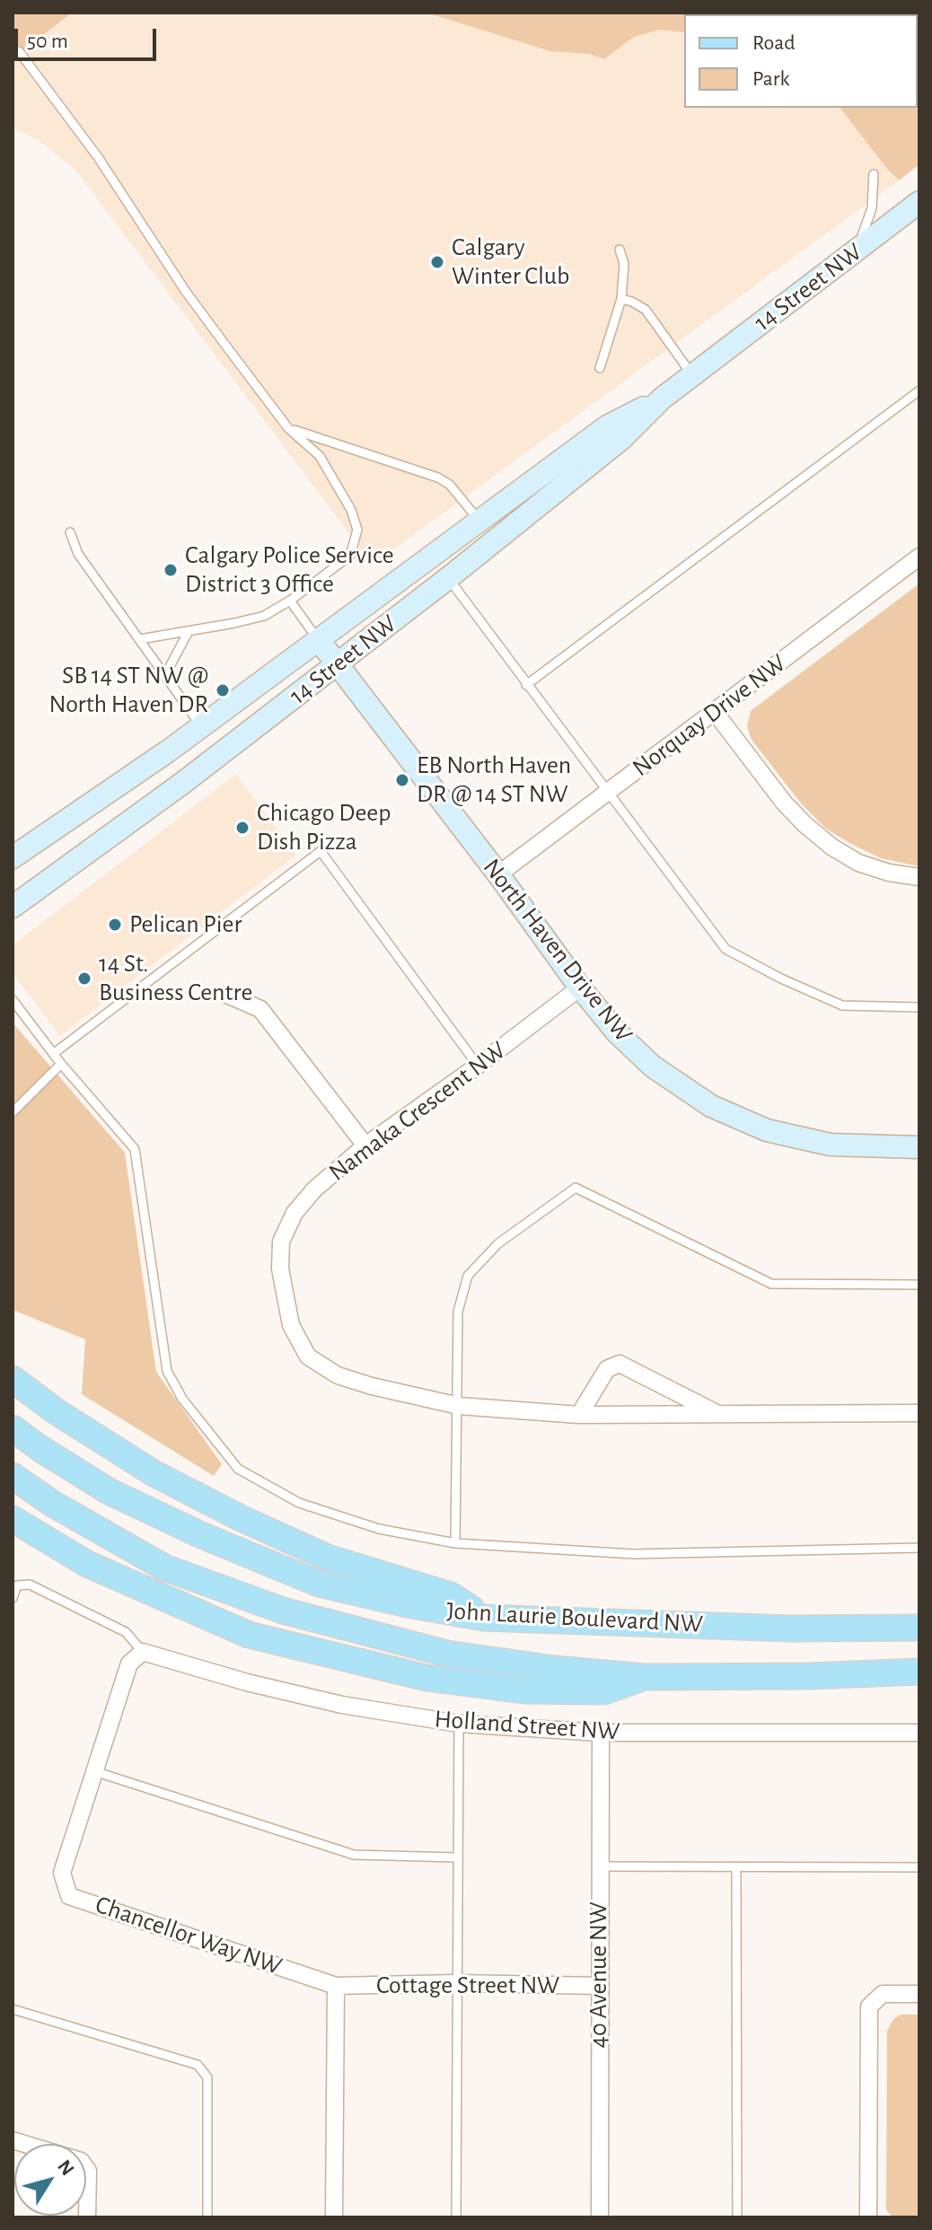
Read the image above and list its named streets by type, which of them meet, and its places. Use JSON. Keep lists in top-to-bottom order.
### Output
{
  "streets": {
    "main road": ["14 Street NW", "North Haven Drive NW", "John Laurie Boulevard NW"],
    "street": [
      "Norquay Drive NW",
      "Namaka Crescent NW",
      "Holland Street NW",
      "Chancellor Way NW",
      "40 Avenue NW",
      "Cottage Street NW"
    ]
  },
  "crossings": [
    ["14 Street NW", "North Haven Drive NW"],
    ["Norquay Drive NW", "North Haven Drive NW"],
    ["North Haven Drive NW", "Namaka Crescent NW"],
    ["Holland Street NW", "Chancellor Way NW"],
    ["Holland Street NW", "40 Avenue NW"],
    ["Chancellor Way NW", "Cottage Street NW"],
    ["40 Avenue NW", "Cottage Street NW"]
  ],
  "places": [
    "Calgary Winter Club",
    "Calgary Police Service District 3 Office",
    "SB 14 ST NW @ North Haven DR",
    "EB North Haven DR @ 14 ST NW",
    "Chicago Deep Dish Pizza",
    "Pelican Pier",
    "14 St. Business Centre"
  ],
  "legend": ["Road", "Park"],
  "scale_bar": "50 m",
  "north": "top right"
}
